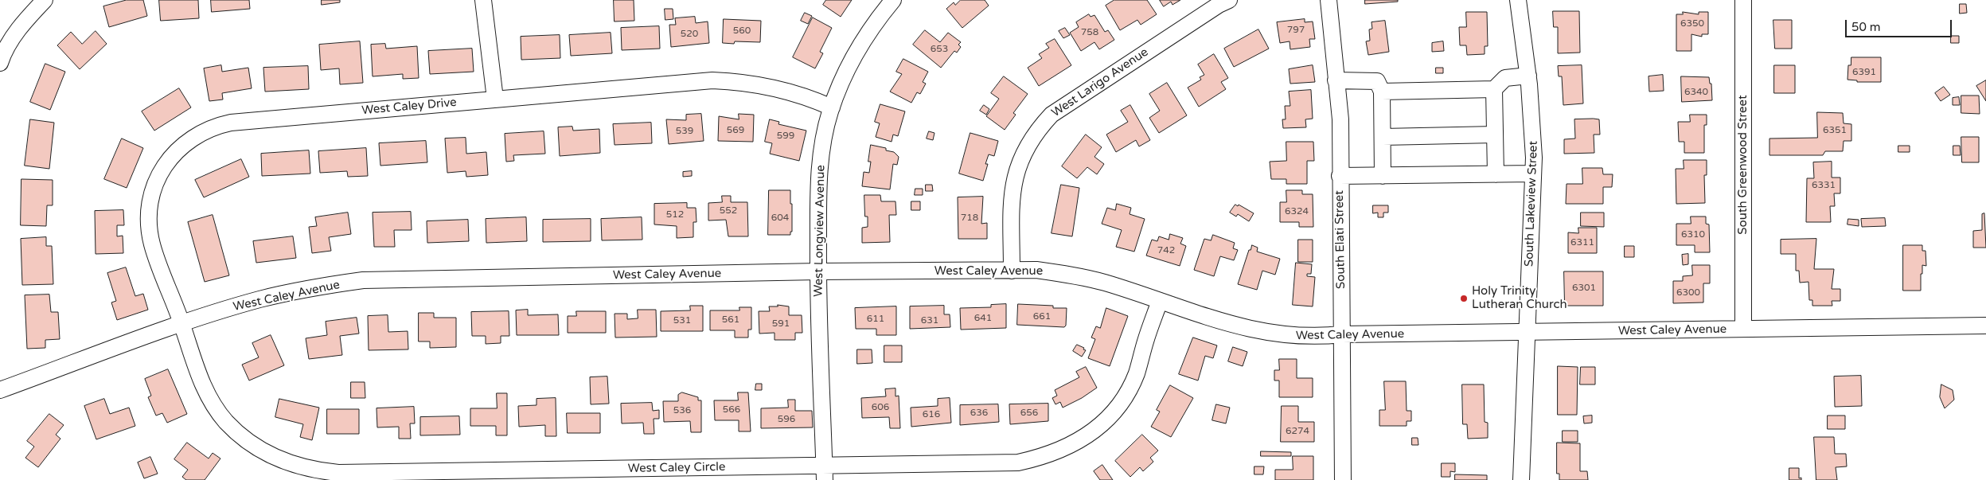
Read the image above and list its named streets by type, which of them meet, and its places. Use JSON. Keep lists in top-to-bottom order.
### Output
{
  "streets": {
    "street": [
      "West Larigo Avenue",
      "West Caley Drive",
      "South Greenwood Street",
      "South Lakeview Street",
      "West Longview Avenue",
      "South Elati Street",
      "West Caley Avenue",
      "West Caley Circle"
    ]
  },
  "crossings": [
    ["West Larigo Avenue", "West Caley Avenue"],
    ["West Caley Drive", "West Longview Avenue"],
    ["West Caley Drive", "West Caley Avenue"],
    ["West Caley Drive", "West Caley Circle"],
    ["South Greenwood Street", "West Caley Avenue"],
    ["South Lakeview Street", "West Caley Avenue"],
    ["West Longview Avenue", "West Caley Avenue"],
    ["West Longview Avenue", "West Caley Circle"],
    ["South Elati Street", "West Caley Avenue"],
    ["West Caley Avenue", "West Caley Circle"]
  ],
  "places": ["Holy Trinity Lutheran Church"],
  "house_numbers": [
    "6350",
    "797",
    "560",
    "758",
    "520",
    "653",
    "6391",
    "6340",
    "569",
    "6351",
    "539",
    "599",
    "6331",
    "552",
    "6324",
    "512",
    "604",
    "718",
    "6310",
    "6311",
    "742",
    "6301",
    "6300",
    "661",
    "641",
    "611",
    "561",
    "531",
    "631",
    "591",
    "606",
    "566",
    "536",
    "636",
    "656",
    "616",
    "596",
    "6274"
  ],
  "scale_bar": "50 m"
}
